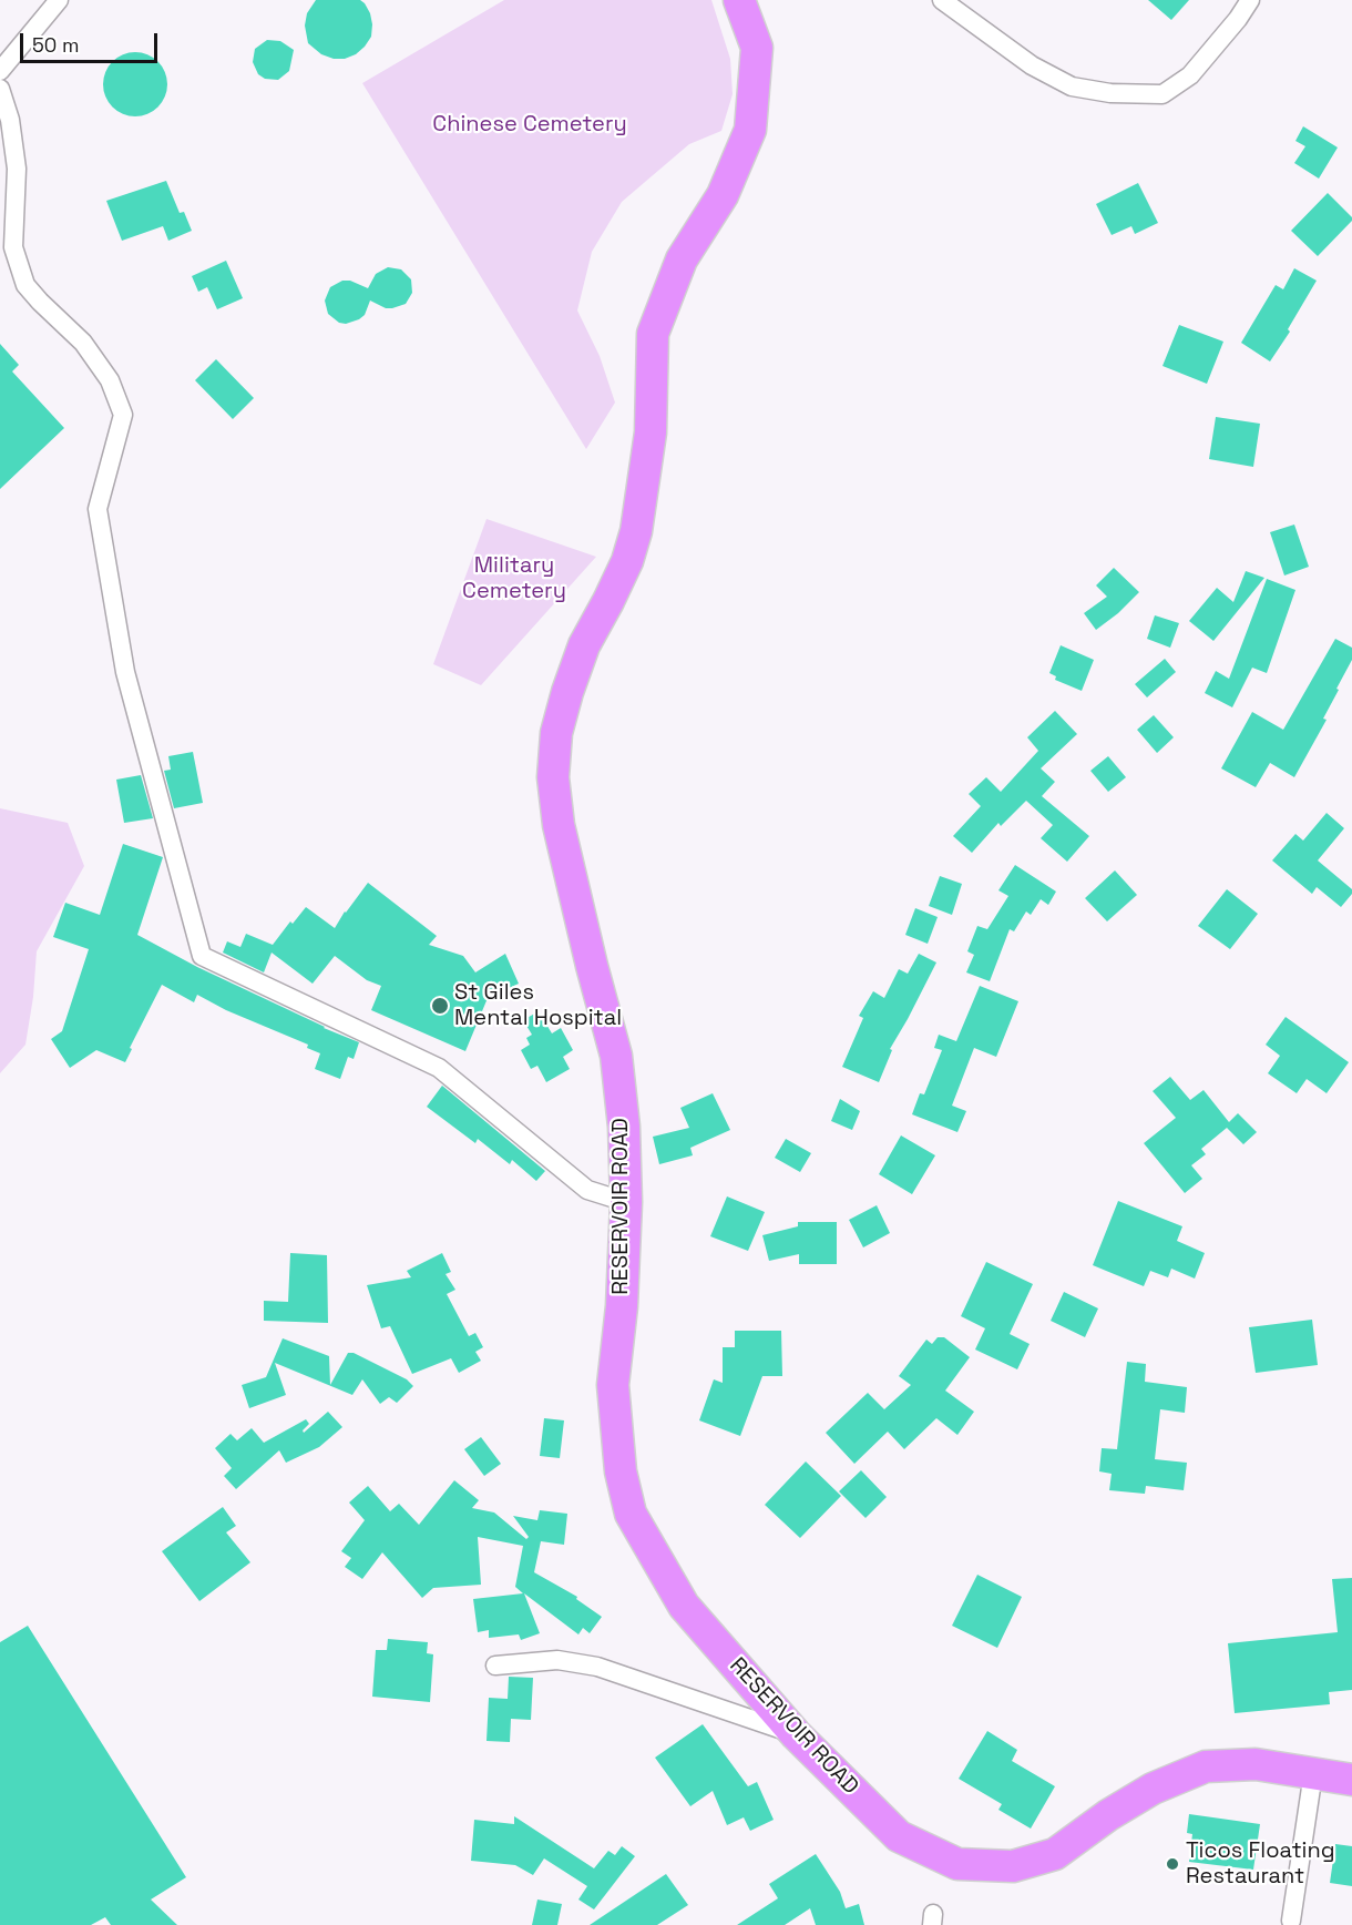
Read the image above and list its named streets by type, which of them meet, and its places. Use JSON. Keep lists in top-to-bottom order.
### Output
{
  "streets": {
    "highway": ["RESERVOIR ROAD"]
  },
  "parks": ["Chinese Cemetery", "Military Cemetery"],
  "places": ["St Giles Mental Hospital", "Ticos Floating Restaurant"],
  "scale_bar": "50 m"
}
